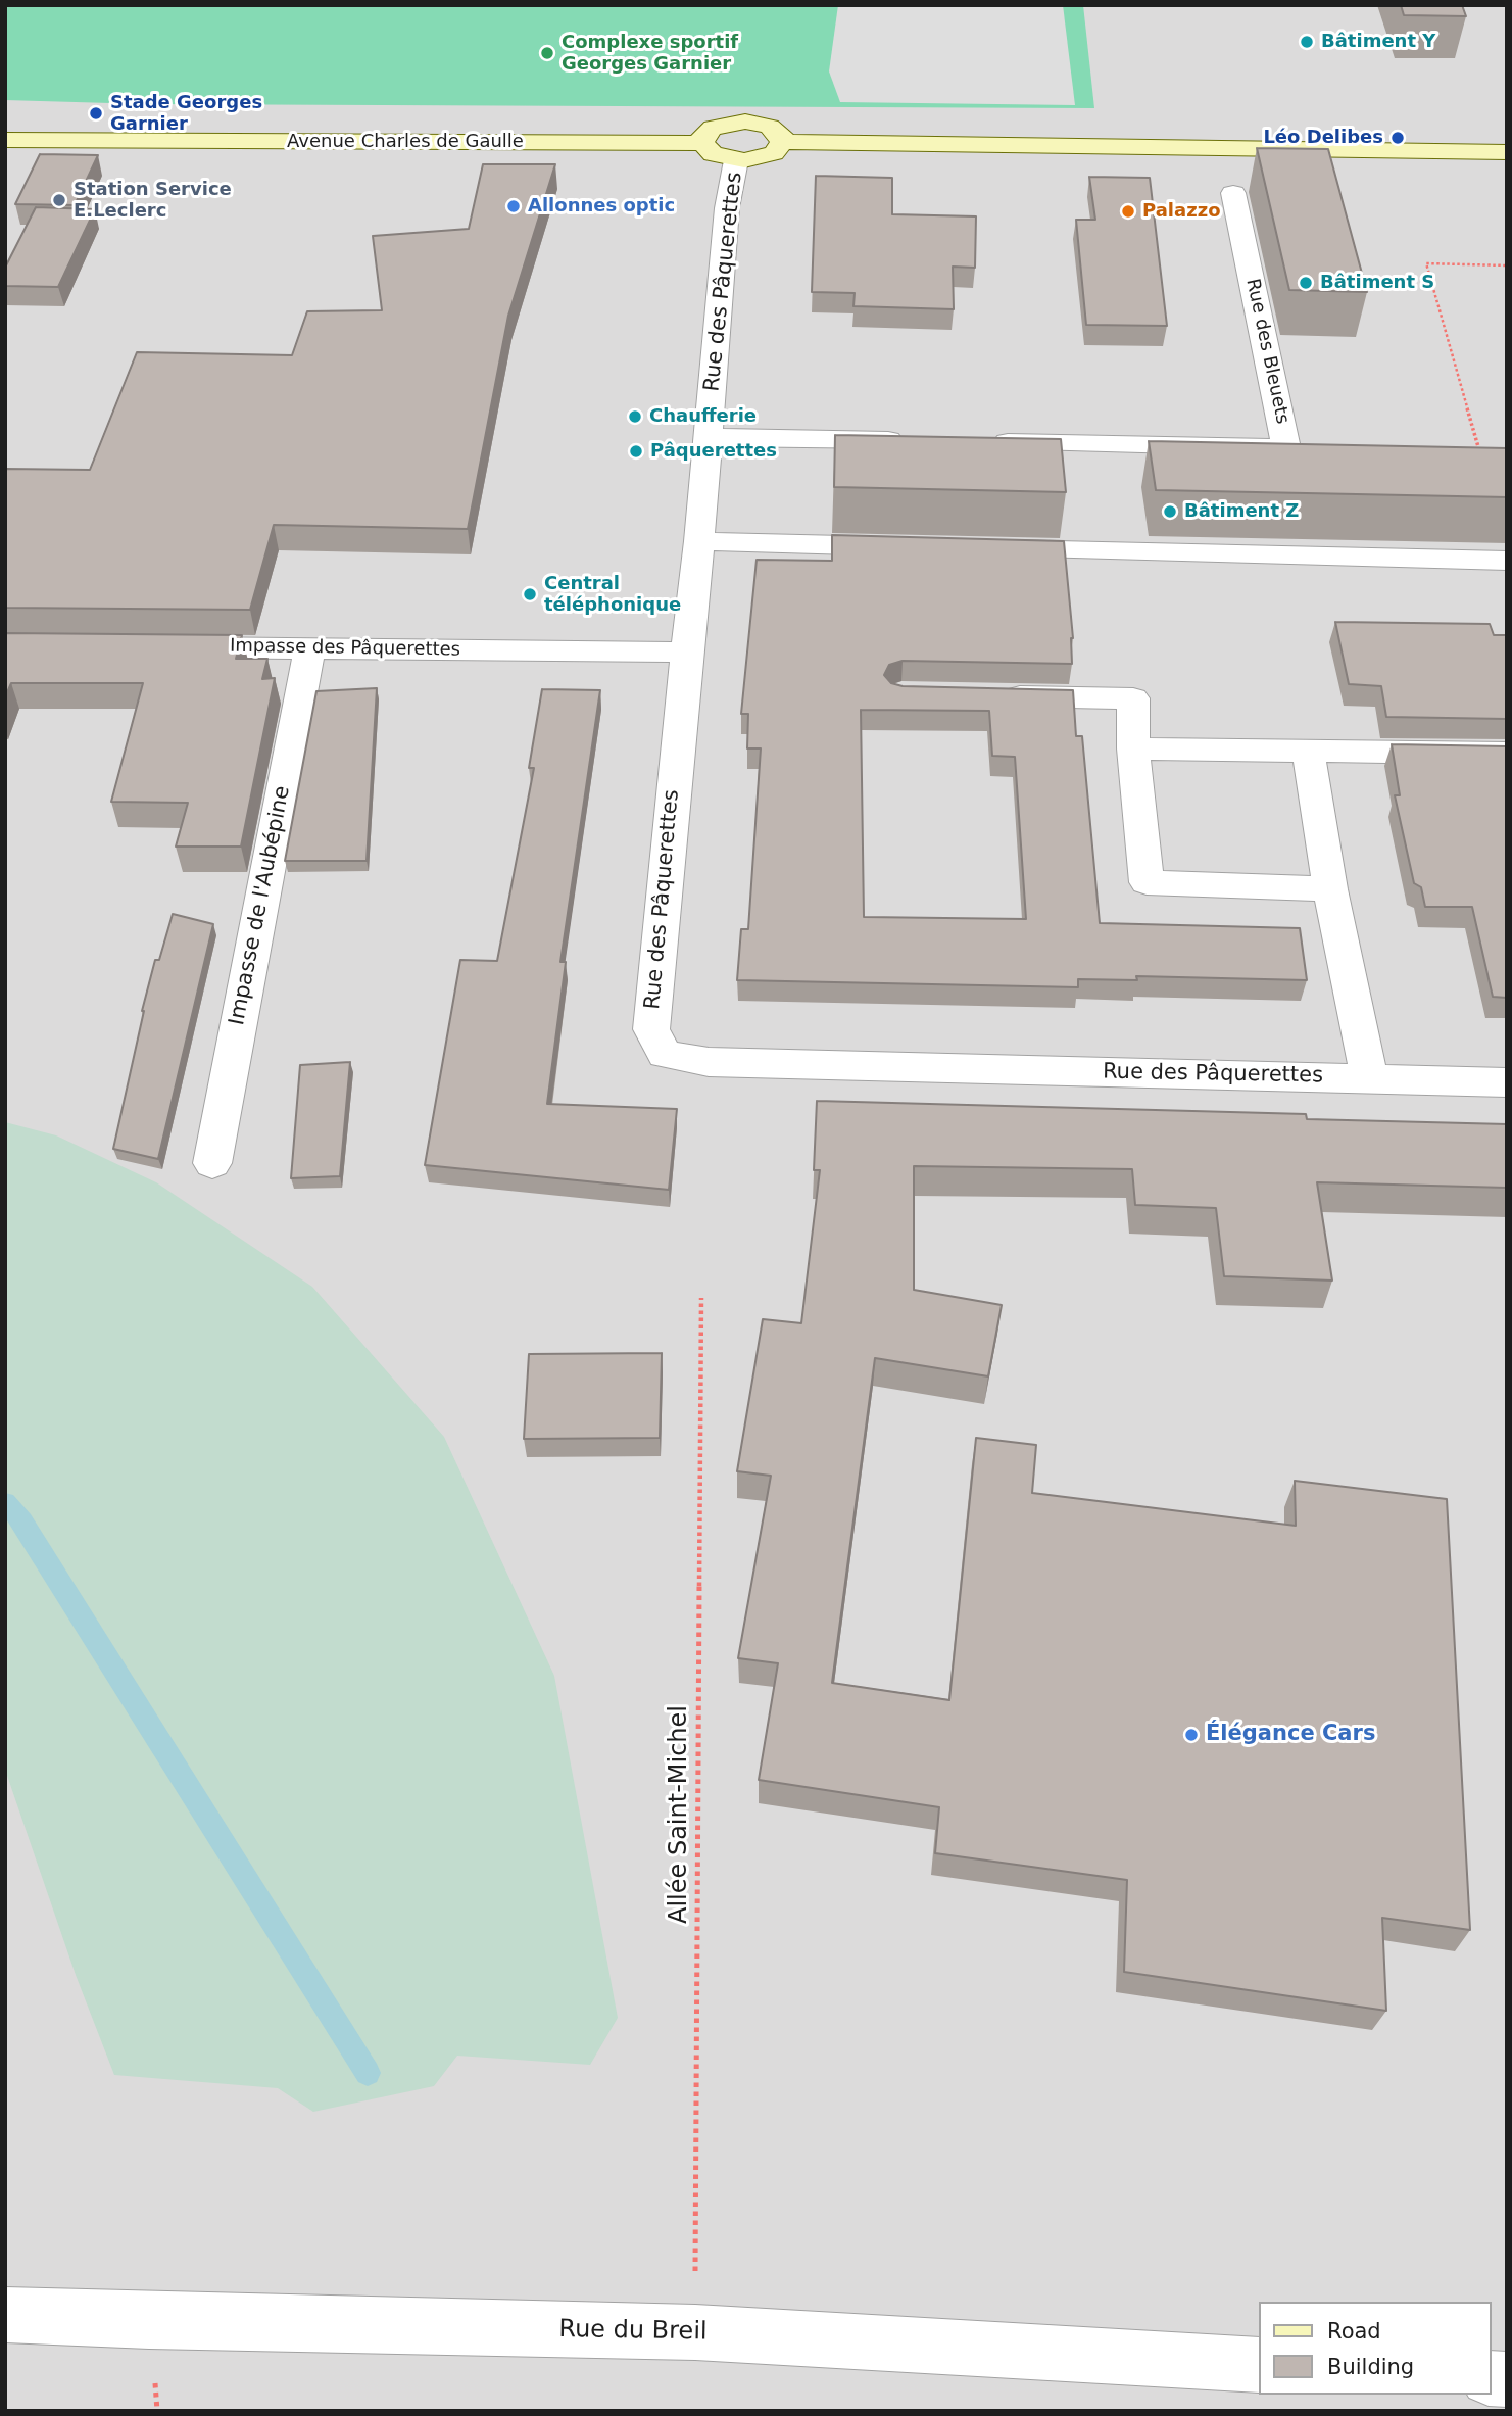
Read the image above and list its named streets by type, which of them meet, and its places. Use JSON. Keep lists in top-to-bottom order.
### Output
{
  "streets": {
    "street": [
      "Avenue Charles de Gaulle",
      "Rue des Pâquerettes",
      "Rue des Bleuets",
      "Impasse des Pâquerettes",
      "Impasse de l'Aubépine",
      "Rue du Breil"
    ],
    "path": ["Allée Saint-Michel"]
  },
  "crossings": [
    ["Rue des Pâquerettes", "Impasse des Pâquerettes"],
    ["Impasse des Pâquerettes", "Impasse de l'Aubépine"],
    ["Allée Saint-Michel", "Rue du Breil"]
  ],
  "places": [
    "Bâtiment Y",
    "Complexe sportif Georges Garnier",
    "Stade Georges Garnier",
    "Léo Delibes",
    "Station Service E.Leclerc",
    "Allonnes optic",
    "Palazzo",
    "Bâtiment S",
    "Chaufferie",
    "Pâquerettes",
    "Bâtiment Z",
    "Central téléphonique",
    "Élégance Cars"
  ],
  "legend": ["Road", "Building"]
}
